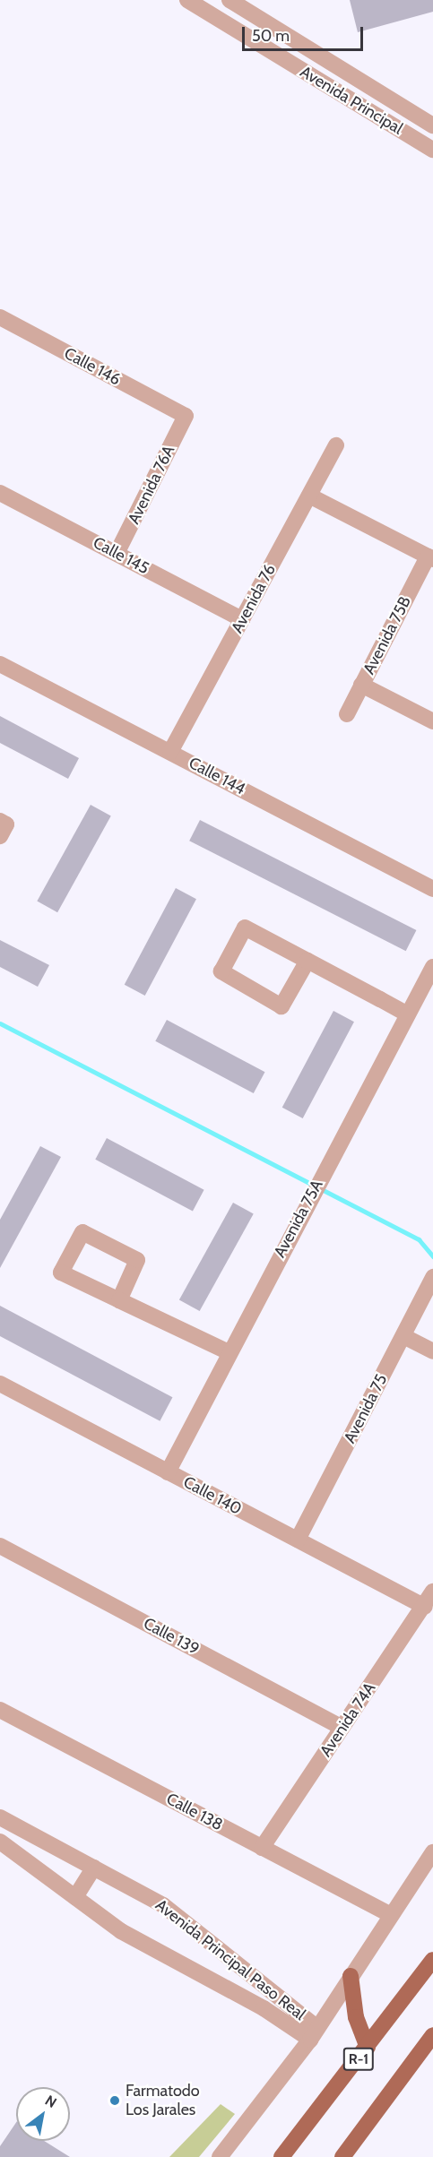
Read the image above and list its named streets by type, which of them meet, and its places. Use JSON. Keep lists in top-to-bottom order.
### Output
{
  "streets": {
    "main road": ["R-1"],
    "street": [
      "Avenida Principal",
      "Calle 146",
      "Avenida 76A",
      "Calle 145",
      "Avenida 76",
      "Avenida 75B",
      "Calle 144",
      "Avenida 75A",
      "Avenida 75",
      "Calle 140",
      "Calle 139",
      "Avenida 74A",
      "Calle 138",
      "Avenida Principal Paso Real"
    ]
  },
  "crossings": [
    ["Calle 146", "Avenida 76A"],
    ["Avenida 76A", "Calle 145"],
    ["Calle 145", "Avenida 76"],
    ["Avenida 76", "Calle 144"],
    ["Avenida 75A", "Calle 140"],
    ["Avenida 75", "Calle 140"],
    ["Calle 140", "Avenida 74A"],
    ["Calle 139", "Avenida 74A"],
    ["Avenida 74A", "Calle 138"]
  ],
  "places": ["Farmatodo Los Jarales"],
  "scale_bar": "50 m",
  "north": "top right"
}
